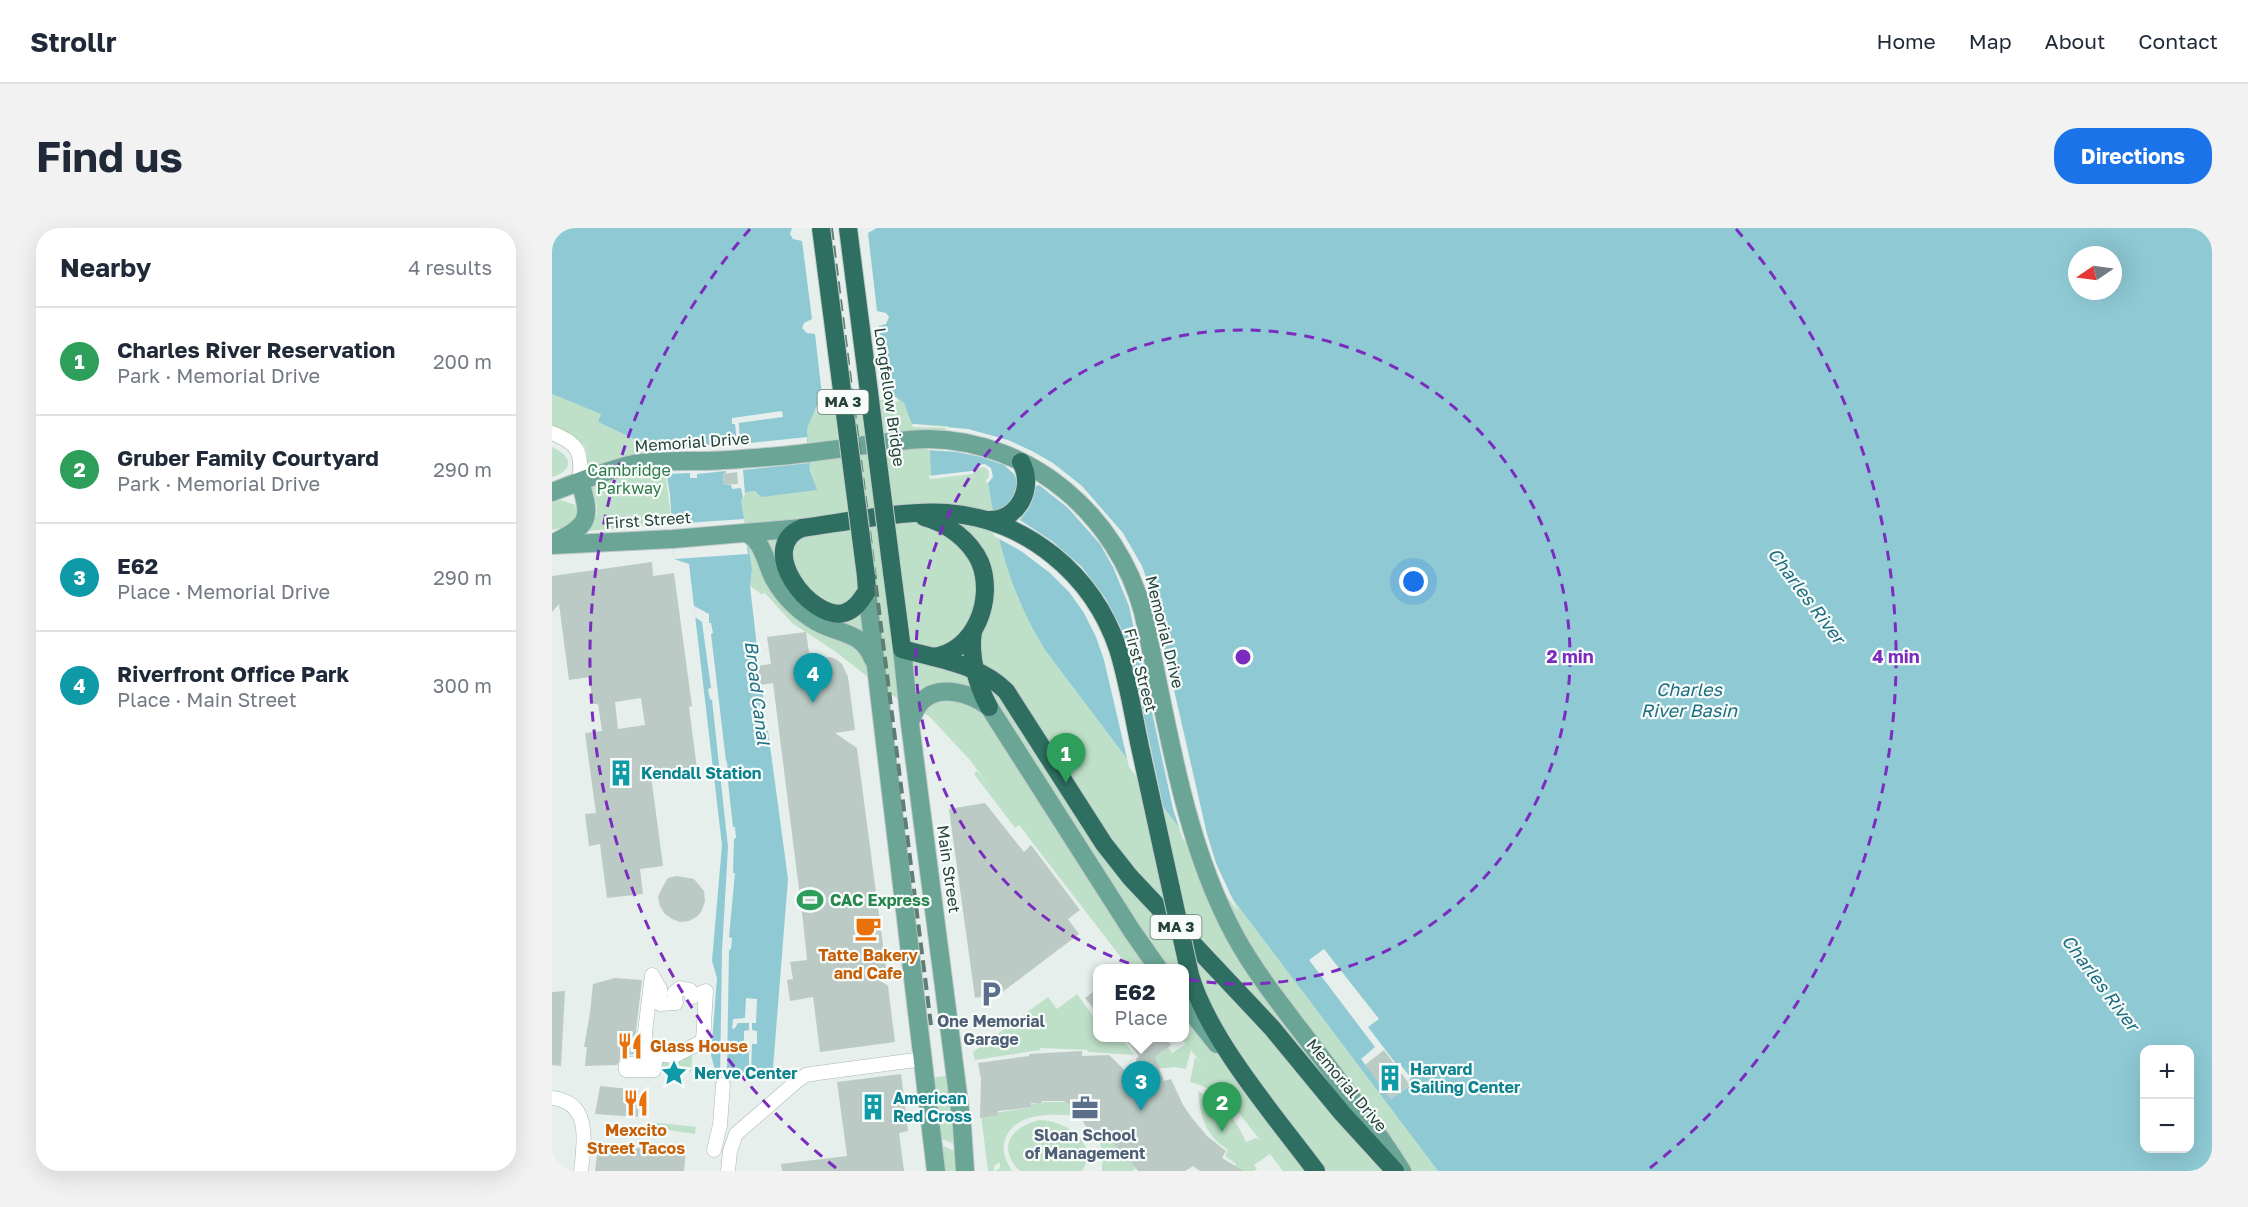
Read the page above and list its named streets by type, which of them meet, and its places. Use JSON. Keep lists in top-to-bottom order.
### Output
{
  "streets": {
    "highway": [
      "Longfellow Bridge",
      "MA 3",
      "Memorial Drive",
      "First Street",
      "Main Street"
    ]
  },
  "crossings": [
    ["Longfellow Bridge", "Main Street"],
    ["MA 3", "First Street"],
    ["Memorial Drive", "Main Street"]
  ],
  "water": ["Charles River", "Charles River Basin", "Broad Canal"],
  "parks": ["Cambridge Parkway"],
  "places": {
    "building": ["Kendall Station", "Harvard Sailing Center", "American Red Cross"],
    "sports": ["CAC Express"],
    "cafe": ["Tatte Bakery and Cafe"],
    "parking": ["One Memorial Garage"],
    "restaurant": ["Glass House", "Mexcito Street Tacos"],
    "place": ["Nerve Center"],
    "office": ["Sloan School of Management"]
  },
  "north": "left",
  "page": {
    "header": "Strollr",
    "nav": [
      "Home",
      "Map",
      "About",
      "Contact"
    ],
    "buttons": "Directions",
    "title": "Find us",
    "heading": ["Nearby", "4 results"],
    "list": [
      {
        "mark": "1",
        "name": "Charles River Reservation",
        "note": "Park · Memorial Drive",
        "value": "200 m"
      },
      {
        "mark": "2",
        "name": "Gruber Family Courtyard",
        "note": "Park · Memorial Drive",
        "value": "290 m"
      },
      {
        "mark": "3",
        "name": "E62",
        "note": "Place · Memorial Drive",
        "value": "290 m"
      },
      {
        "mark": "4",
        "name": "Riverfront Office Park",
        "note": "Place · Main Street",
        "value": "300 m"
      }
    ],
    "pins": [
      "4",
      "1",
      "3",
      "2"
    ],
    "popup": ["E62", "Place"],
    "map_buttons": ["+", "−"]
  },
  "rings": ["2 min", "4 min"]
}
